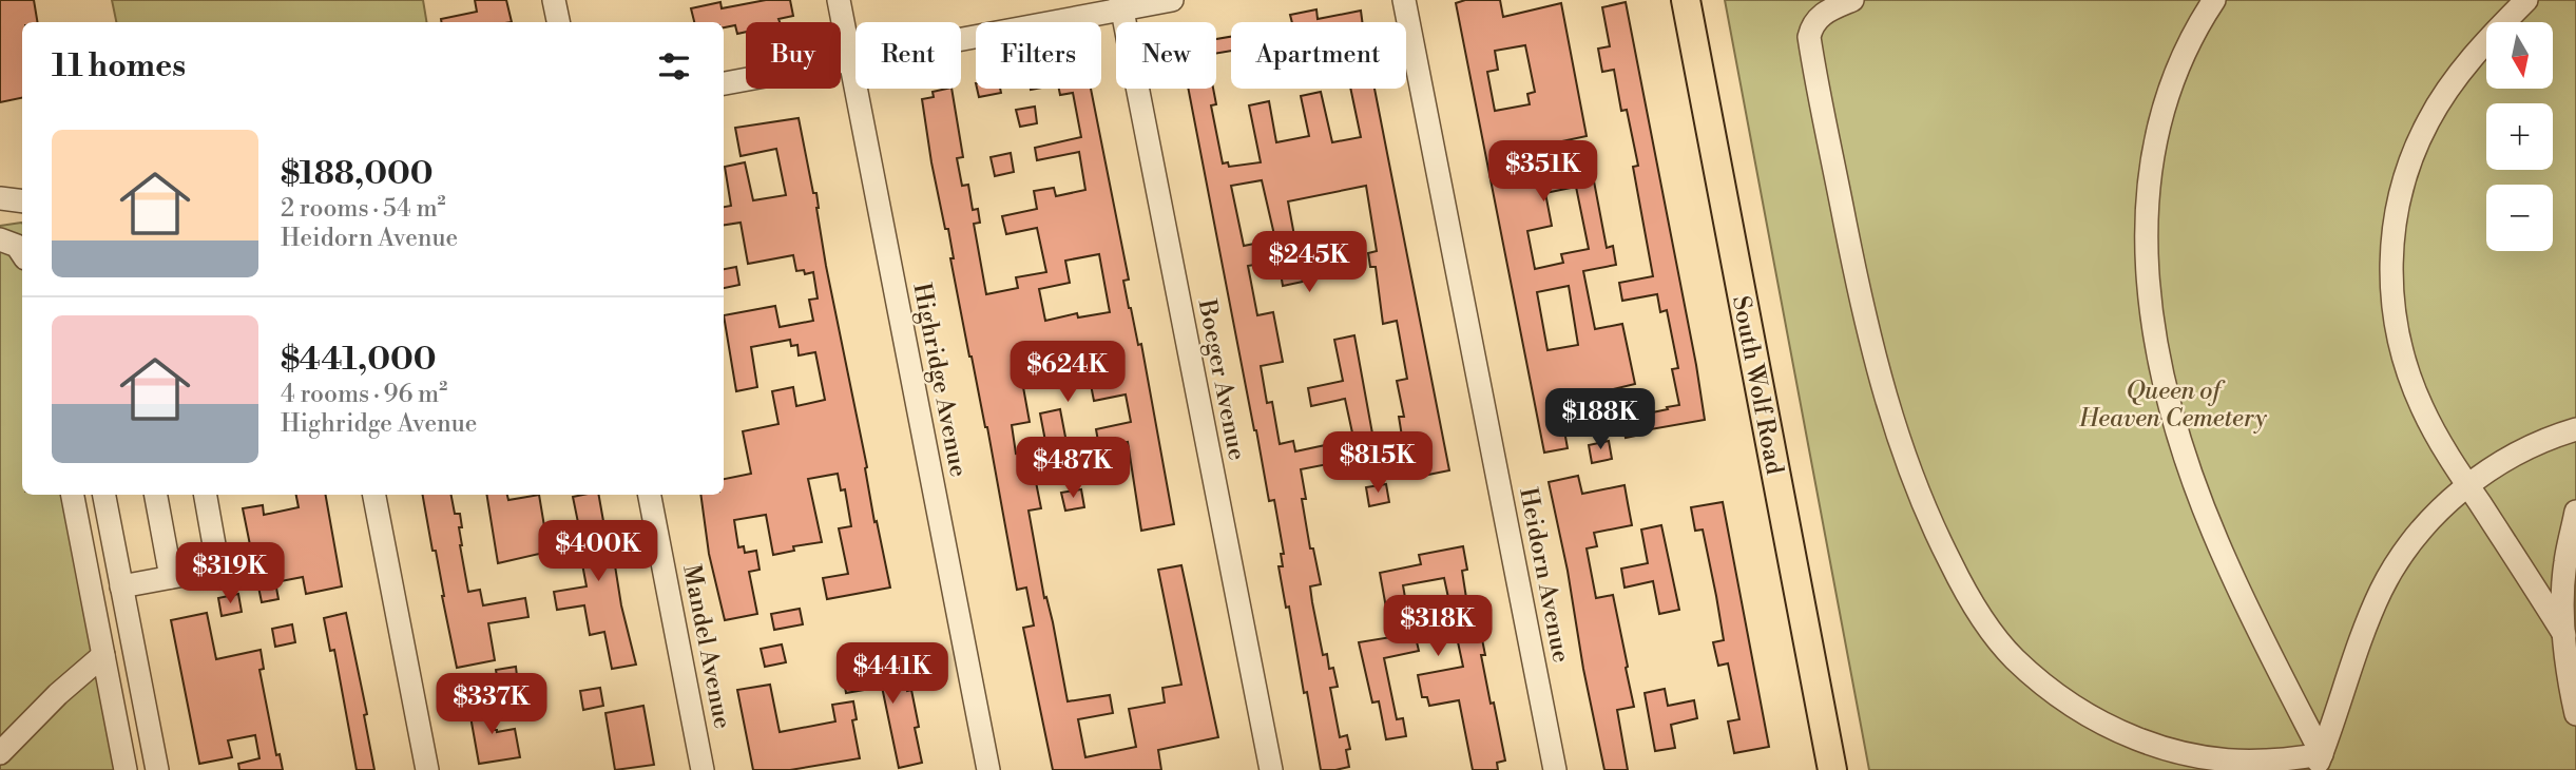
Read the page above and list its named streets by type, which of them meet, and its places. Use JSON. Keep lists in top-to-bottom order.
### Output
{
  "streets": {
    "main road": ["South Wolf Road"],
    "street": [
      "Highridge Avenue",
      "Boeger Avenue",
      "Heidorn Avenue",
      "Mandel Avenue"
    ]
  },
  "parks": ["Queen of Heaven Cemetery"],
  "north": "bottom",
  "page": {
    "map_buttons": ["+", "−"],
    "chip": [
      "Buy",
      "Rent",
      "Filters",
      "New",
      "Apartment"
    ],
    "heading": "11 homes",
    "list": [
      {
        "name": "$188,000",
        "note": "2 rooms · 54 m² · Heidorn Avenue"
      },
      {
        "name": "$441,000",
        "note": "4 rooms · 96 m² · Highridge Avenue"
      }
    ],
    "price": [
      "$351K",
      "$245K",
      "$624K",
      "$188K",
      "$815K",
      "$487K",
      "$400K",
      "$319K",
      "$318K",
      "$441K",
      "$337K"
    ]
  }
}
